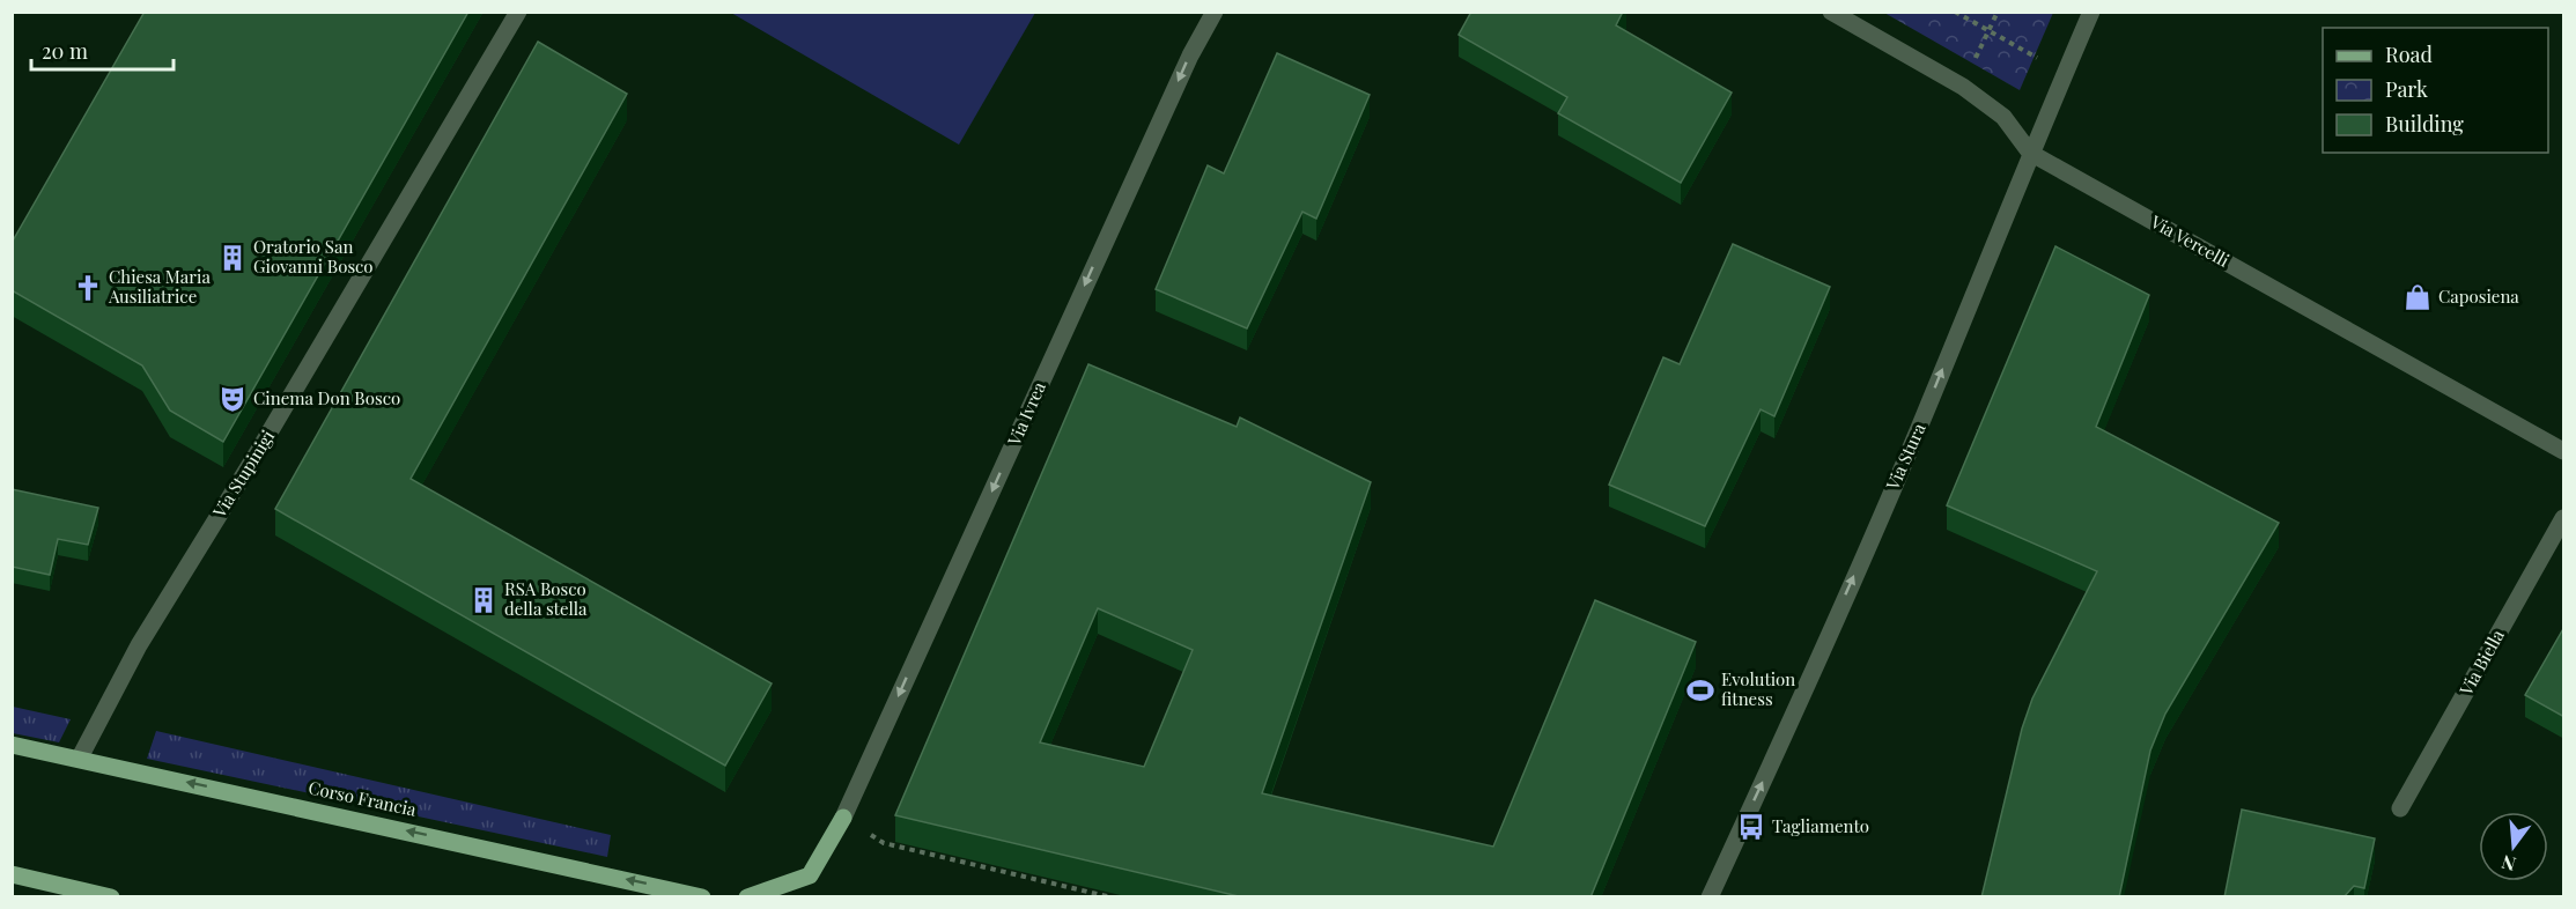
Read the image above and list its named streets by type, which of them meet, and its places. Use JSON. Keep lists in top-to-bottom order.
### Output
{
  "streets": {
    "main road": ["Corso Francia"],
    "street": [
      "Via Vercelli",
      "Via Ivrea",
      "Via Stura",
      "Via Stupinigi",
      "Via Biella"
    ]
  },
  "crossings": [
    ["Via Vercelli", "Via Stura"],
    ["Via Stupinigi", "Corso Francia"]
  ],
  "one_way": ["Via Ivrea", "Via Stura", "Corso Francia"],
  "places": {
    "building": ["Oratorio San Giovanni Bosco", "RSA Bosco della stella"],
    "church": ["Chiesa Maria Ausiliatrice"],
    "shop": ["Caposiena"],
    "theatre": ["Cinema Don Bosco"],
    "sports": ["Evolution fitness"],
    "bus stop": ["Tagliamento"]
  },
  "legend": ["Road", "Park", "Building"],
  "scale_bar": "20 m",
  "north": "bottom"
}
